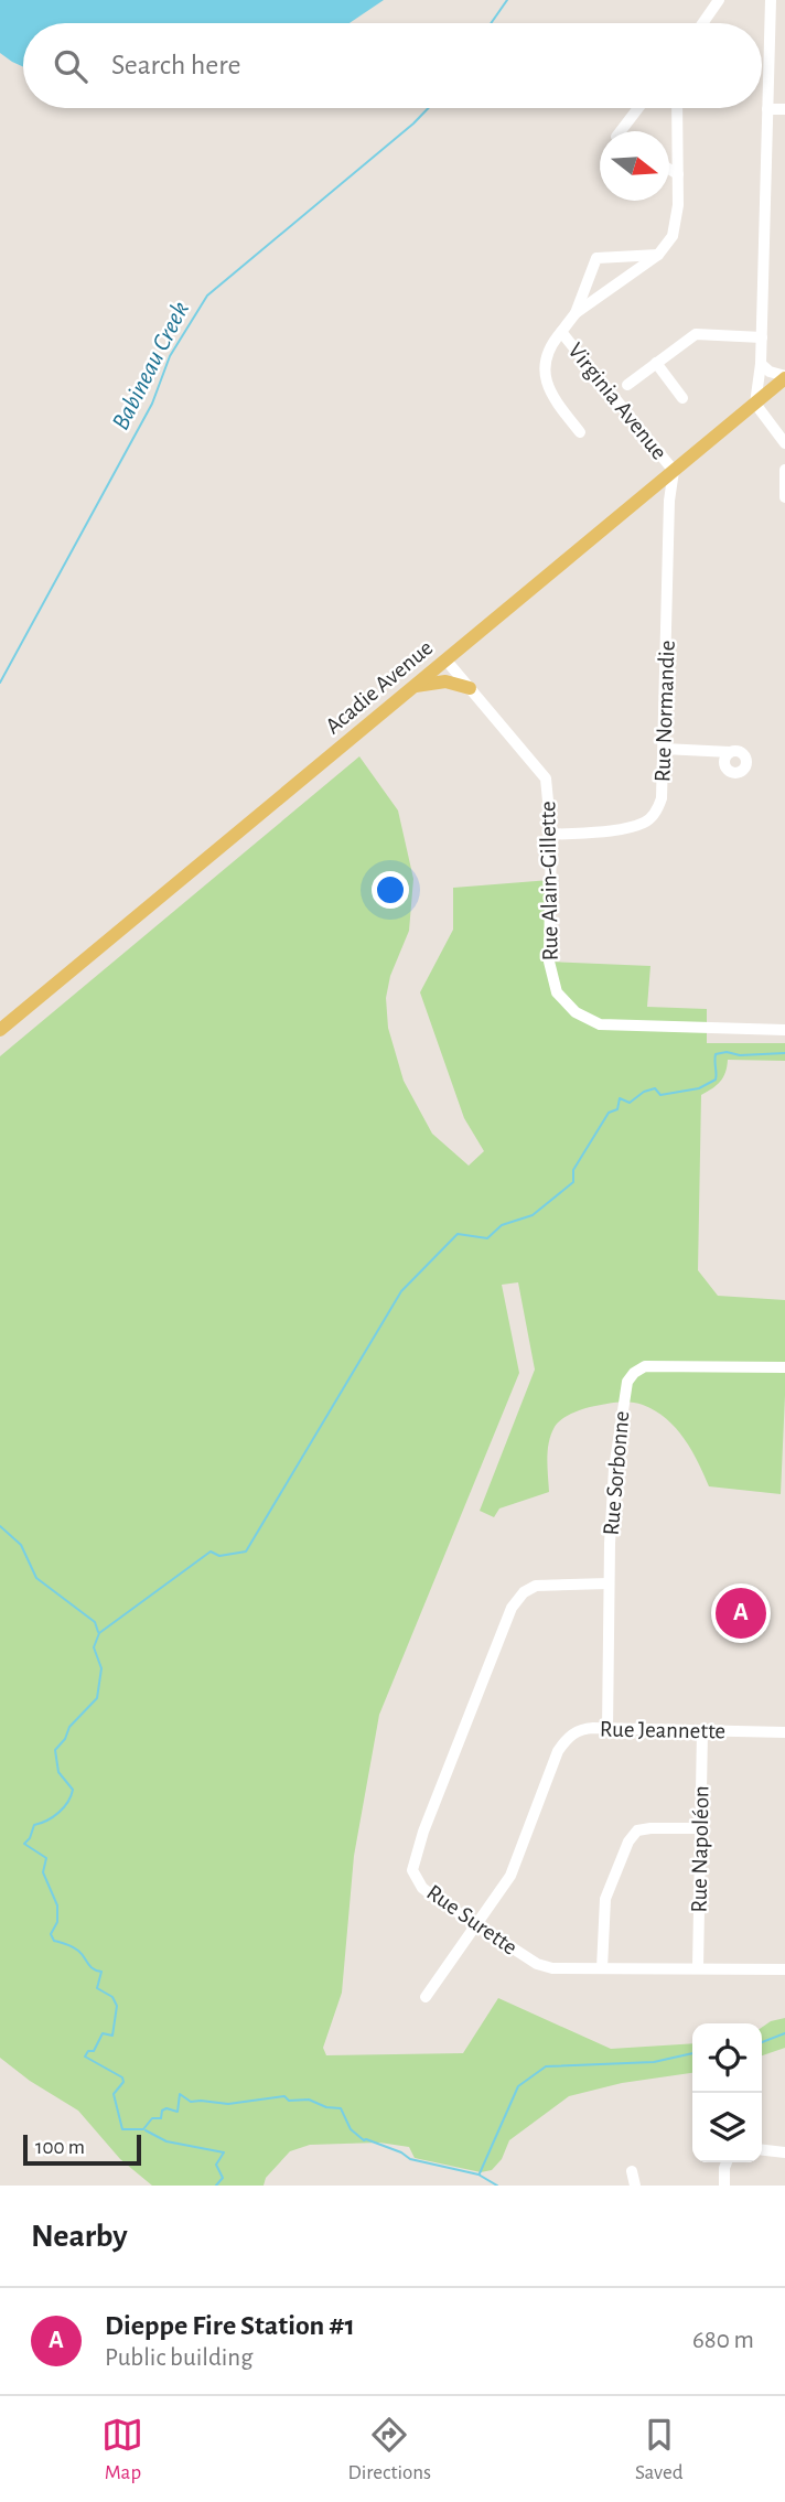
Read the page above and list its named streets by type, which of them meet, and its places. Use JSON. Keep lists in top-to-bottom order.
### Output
{
  "streets": {
    "main road": ["Acadie Avenue"],
    "street": [
      "Virginia Avenue",
      "Rue Normandie",
      "Rue Alain-Gillette",
      "Rue Sorbonne",
      "Rue Jeannette",
      "Rue Napoléon",
      "Rue Surette"
    ]
  },
  "crossings": [
    ["Virginia Avenue", "Acadie Avenue"],
    ["Virginia Avenue", "Rue Normandie"],
    ["Acadie Avenue", "Rue Normandie"],
    ["Acadie Avenue", "Rue Alain-Gillette"],
    ["Rue Normandie", "Rue Alain-Gillette"],
    ["Rue Sorbonne", "Rue Jeannette"],
    ["Rue Sorbonne", "Rue Surette"],
    ["Rue Jeannette", "Rue Napoléon"],
    ["Rue Jeannette", "Rue Surette"],
    ["Rue Napoléon", "Rue Surette"]
  ],
  "water": ["Babineau Creek"],
  "scale_bar": "100 m",
  "north": "right",
  "page": {
    "search": "Search here",
    "pins": "A",
    "scale": "100 m",
    "heading": "Nearby",
    "list": [
      {
        "mark": "A",
        "name": "Dieppe Fire Station #1",
        "note": "Public building",
        "value": "680 m"
      }
    ],
    "nav": ["Map", "Directions", "Saved"]
  }
}
